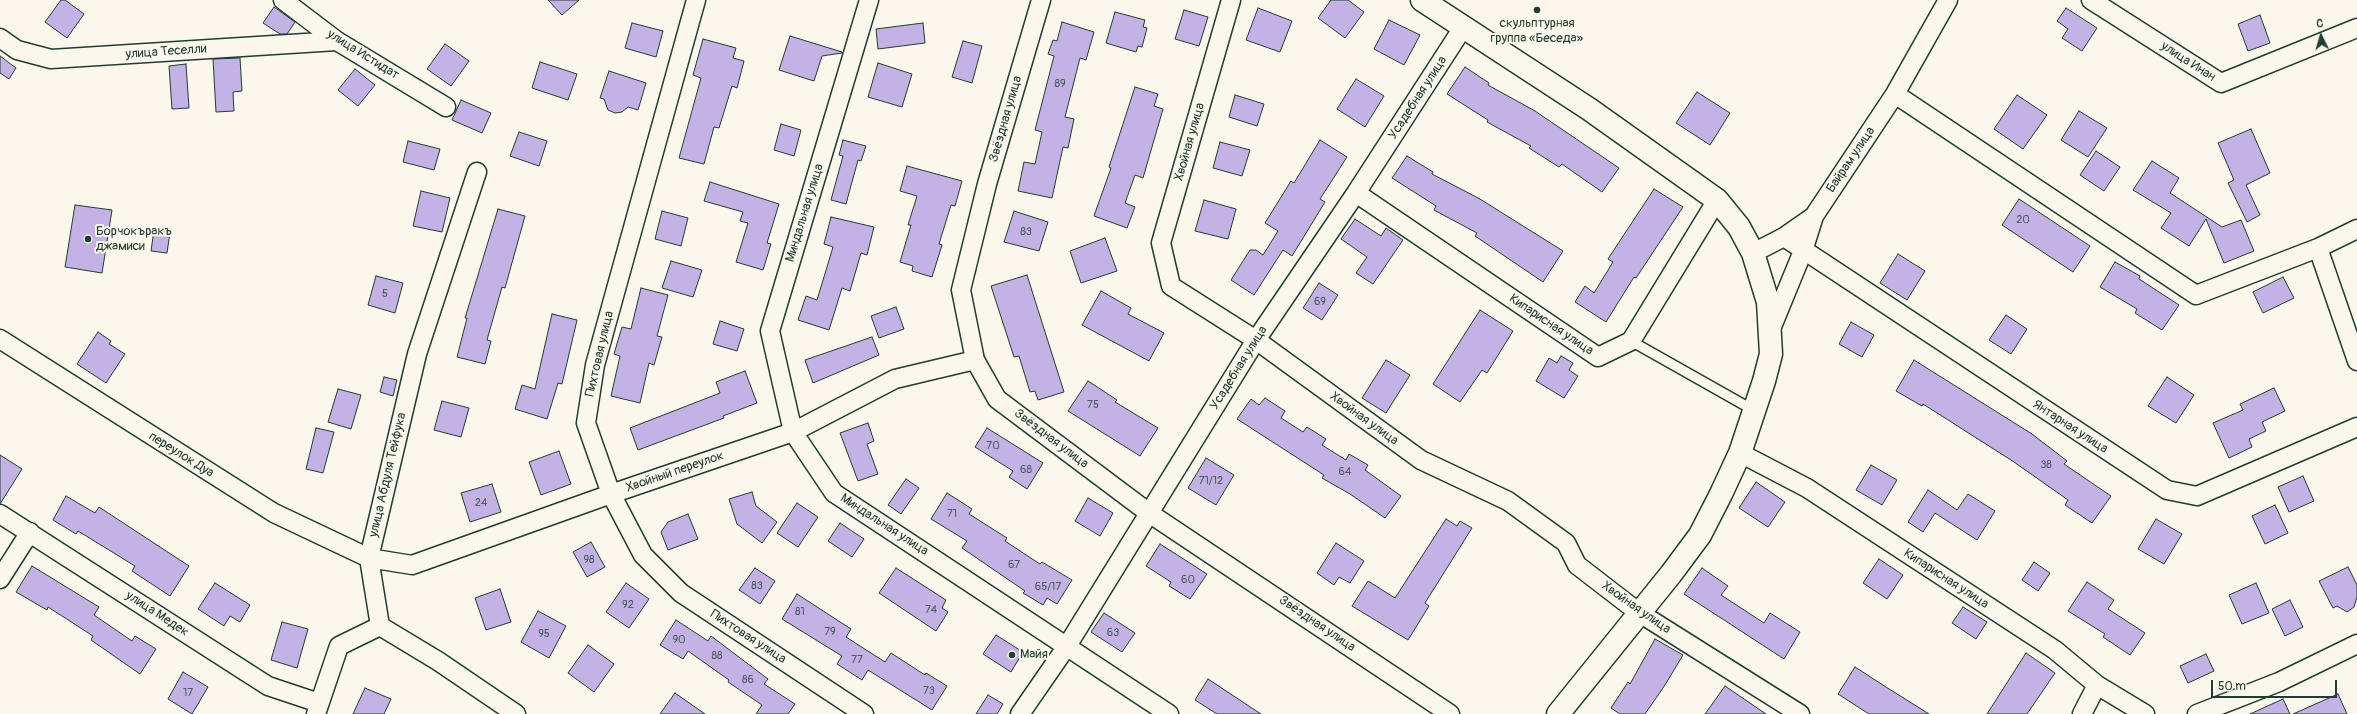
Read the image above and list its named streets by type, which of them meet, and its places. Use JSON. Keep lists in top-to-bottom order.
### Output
{
  "streets": {
    "street": [
      "улица Теселли",
      "улица Истидат",
      "улица Инан",
      "Усадебная улица",
      "Звёздная улица",
      "Хвойная улица",
      "Байрам улица",
      "Миндальная улица",
      "Кипарисная улица",
      "Пихтовая улица",
      "Янтарная улица",
      "переулок Дуа",
      "Хвойный переулок",
      "улица Абдуля Тейфука",
      "улица Медек"
    ]
  },
  "crossings": [
    ["улица Теселли", "улица Истидат"],
    ["Усадебная улица", "Звёздная улица"],
    ["Усадебная улица", "Хвойная улица"],
    ["Усадебная улица", "Миндальная улица"],
    ["Усадебная улица", "Кипарисная улица"],
    ["Звёздная улица", "Хвойный переулок"],
    ["Байрам улица", "Янтарная улица"],
    ["Миндальная улица", "Хвойный переулок"],
    ["Пихтовая улица", "Хвойный переулок"],
    ["переулок Дуа", "Хвойный переулок"],
    ["переулок Дуа", "улица Абдуля Тейфука"],
    ["Хвойный переулок", "улица Абдуля Тейфука"]
  ],
  "places": ["скульптурная группа «Беседа»", "Борчокъракъ джамиси", "Майя"],
  "house_numbers": [
    "89",
    "20",
    "83",
    "5",
    "69",
    "75",
    "70",
    "38",
    "68",
    "64",
    "71/12",
    "24",
    "71",
    "98",
    "67",
    "60",
    "83",
    "65/17",
    "92",
    "74",
    "81",
    "79",
    "63",
    "95",
    "90",
    "88",
    "77",
    "86",
    "73",
    "17"
  ],
  "scale_bar": "50 m",
  "north": "top"
}
